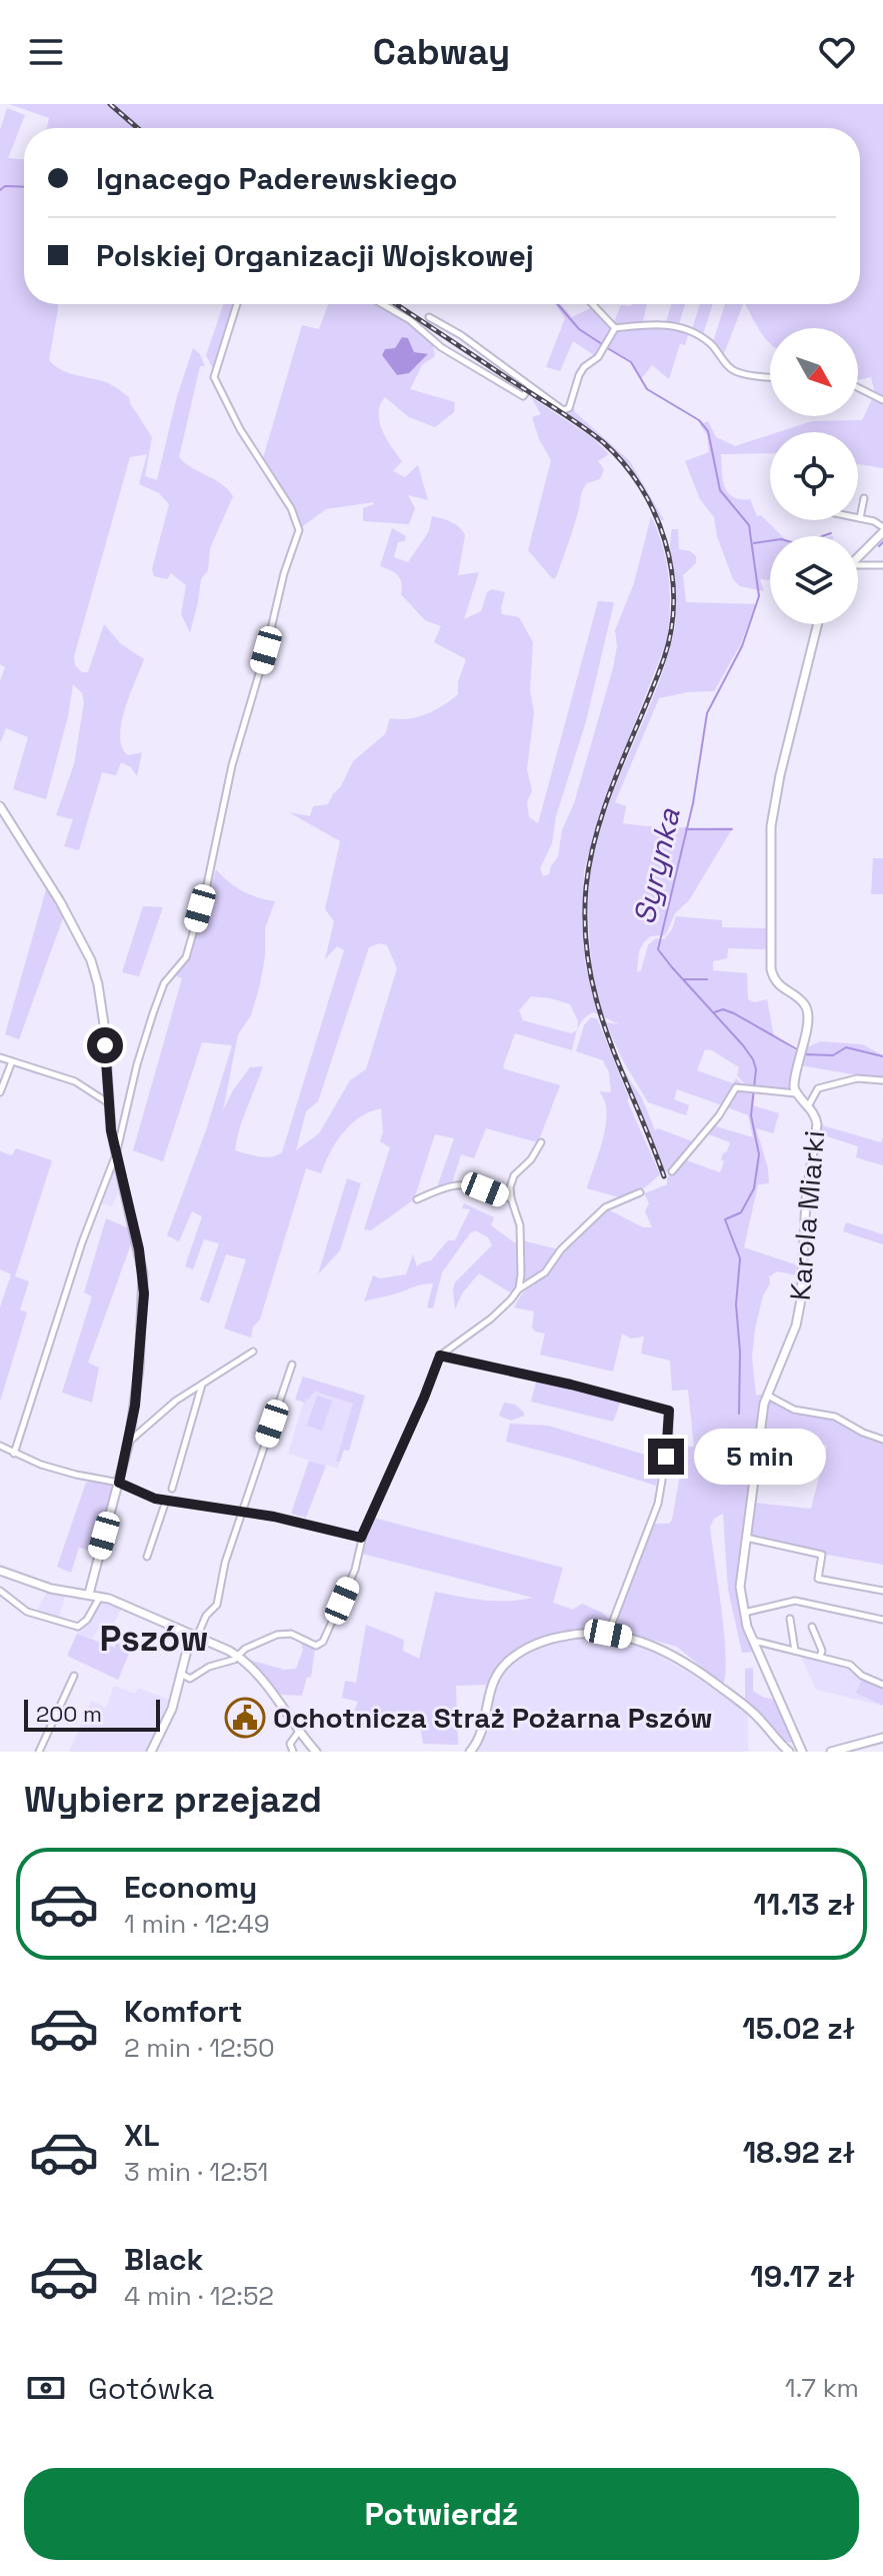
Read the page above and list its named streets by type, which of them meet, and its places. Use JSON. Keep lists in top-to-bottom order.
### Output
{
  "streets": {
    "street": ["Karola Miarki"]
  },
  "districts": ["Pszów"],
  "water": ["Syrynka"],
  "places": {
    "public building": ["Ochotnicza Straż Pożarna Pszów"]
  },
  "scale_bar": "200 m",
  "north": "bottom right",
  "page": {
    "header": "Cabway",
    "banner": ["Ignacego Paderewskiego", "Polskiej Organizacji Wojskowej"],
    "bubble": "5 min",
    "scale": "200 m",
    "heading": "Wybierz przejazd",
    "list": [
      {
        "name": "Economy",
        "note": "1 min · 12:49",
        "value": "11.13 zł"
      },
      {
        "name": "Komfort",
        "note": "2 min · 12:50",
        "value": "15.02 zł"
      },
      {
        "name": "XL",
        "note": "3 min · 12:51",
        "value": "18.92 zł"
      },
      {
        "name": "Black",
        "note": "4 min · 12:52",
        "value": "19.17 zł"
      }
    ],
    "pay": ["Gotówka", "1.7 km"],
    "buttons": "Potwierdź"
  }
}
